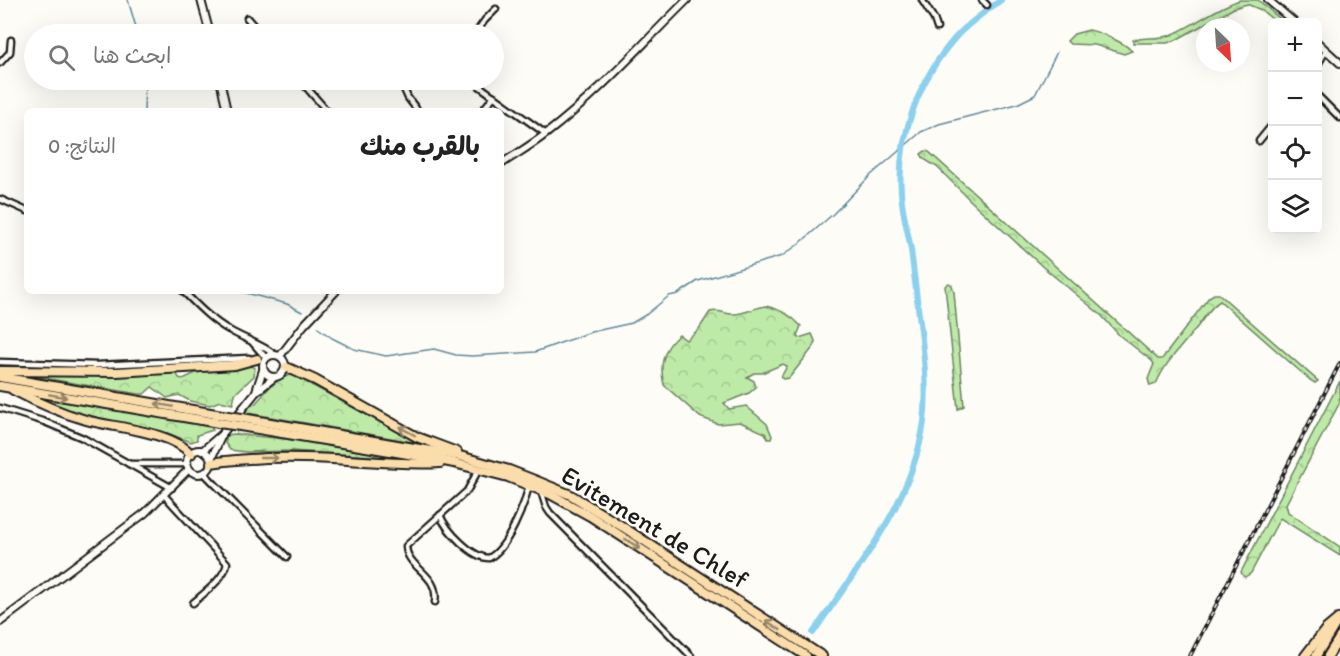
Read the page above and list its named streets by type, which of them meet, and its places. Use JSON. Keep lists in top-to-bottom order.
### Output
{
  "streets": {
    "highway": ["Evitement de Chlef"]
  },
  "north": "bottom right",
  "page": {
    "map_buttons": ["+", "−"],
    "search": "ابحث هنا",
    "heading": ["بالقرب منك", "النتائج: 0"]
  }
}
